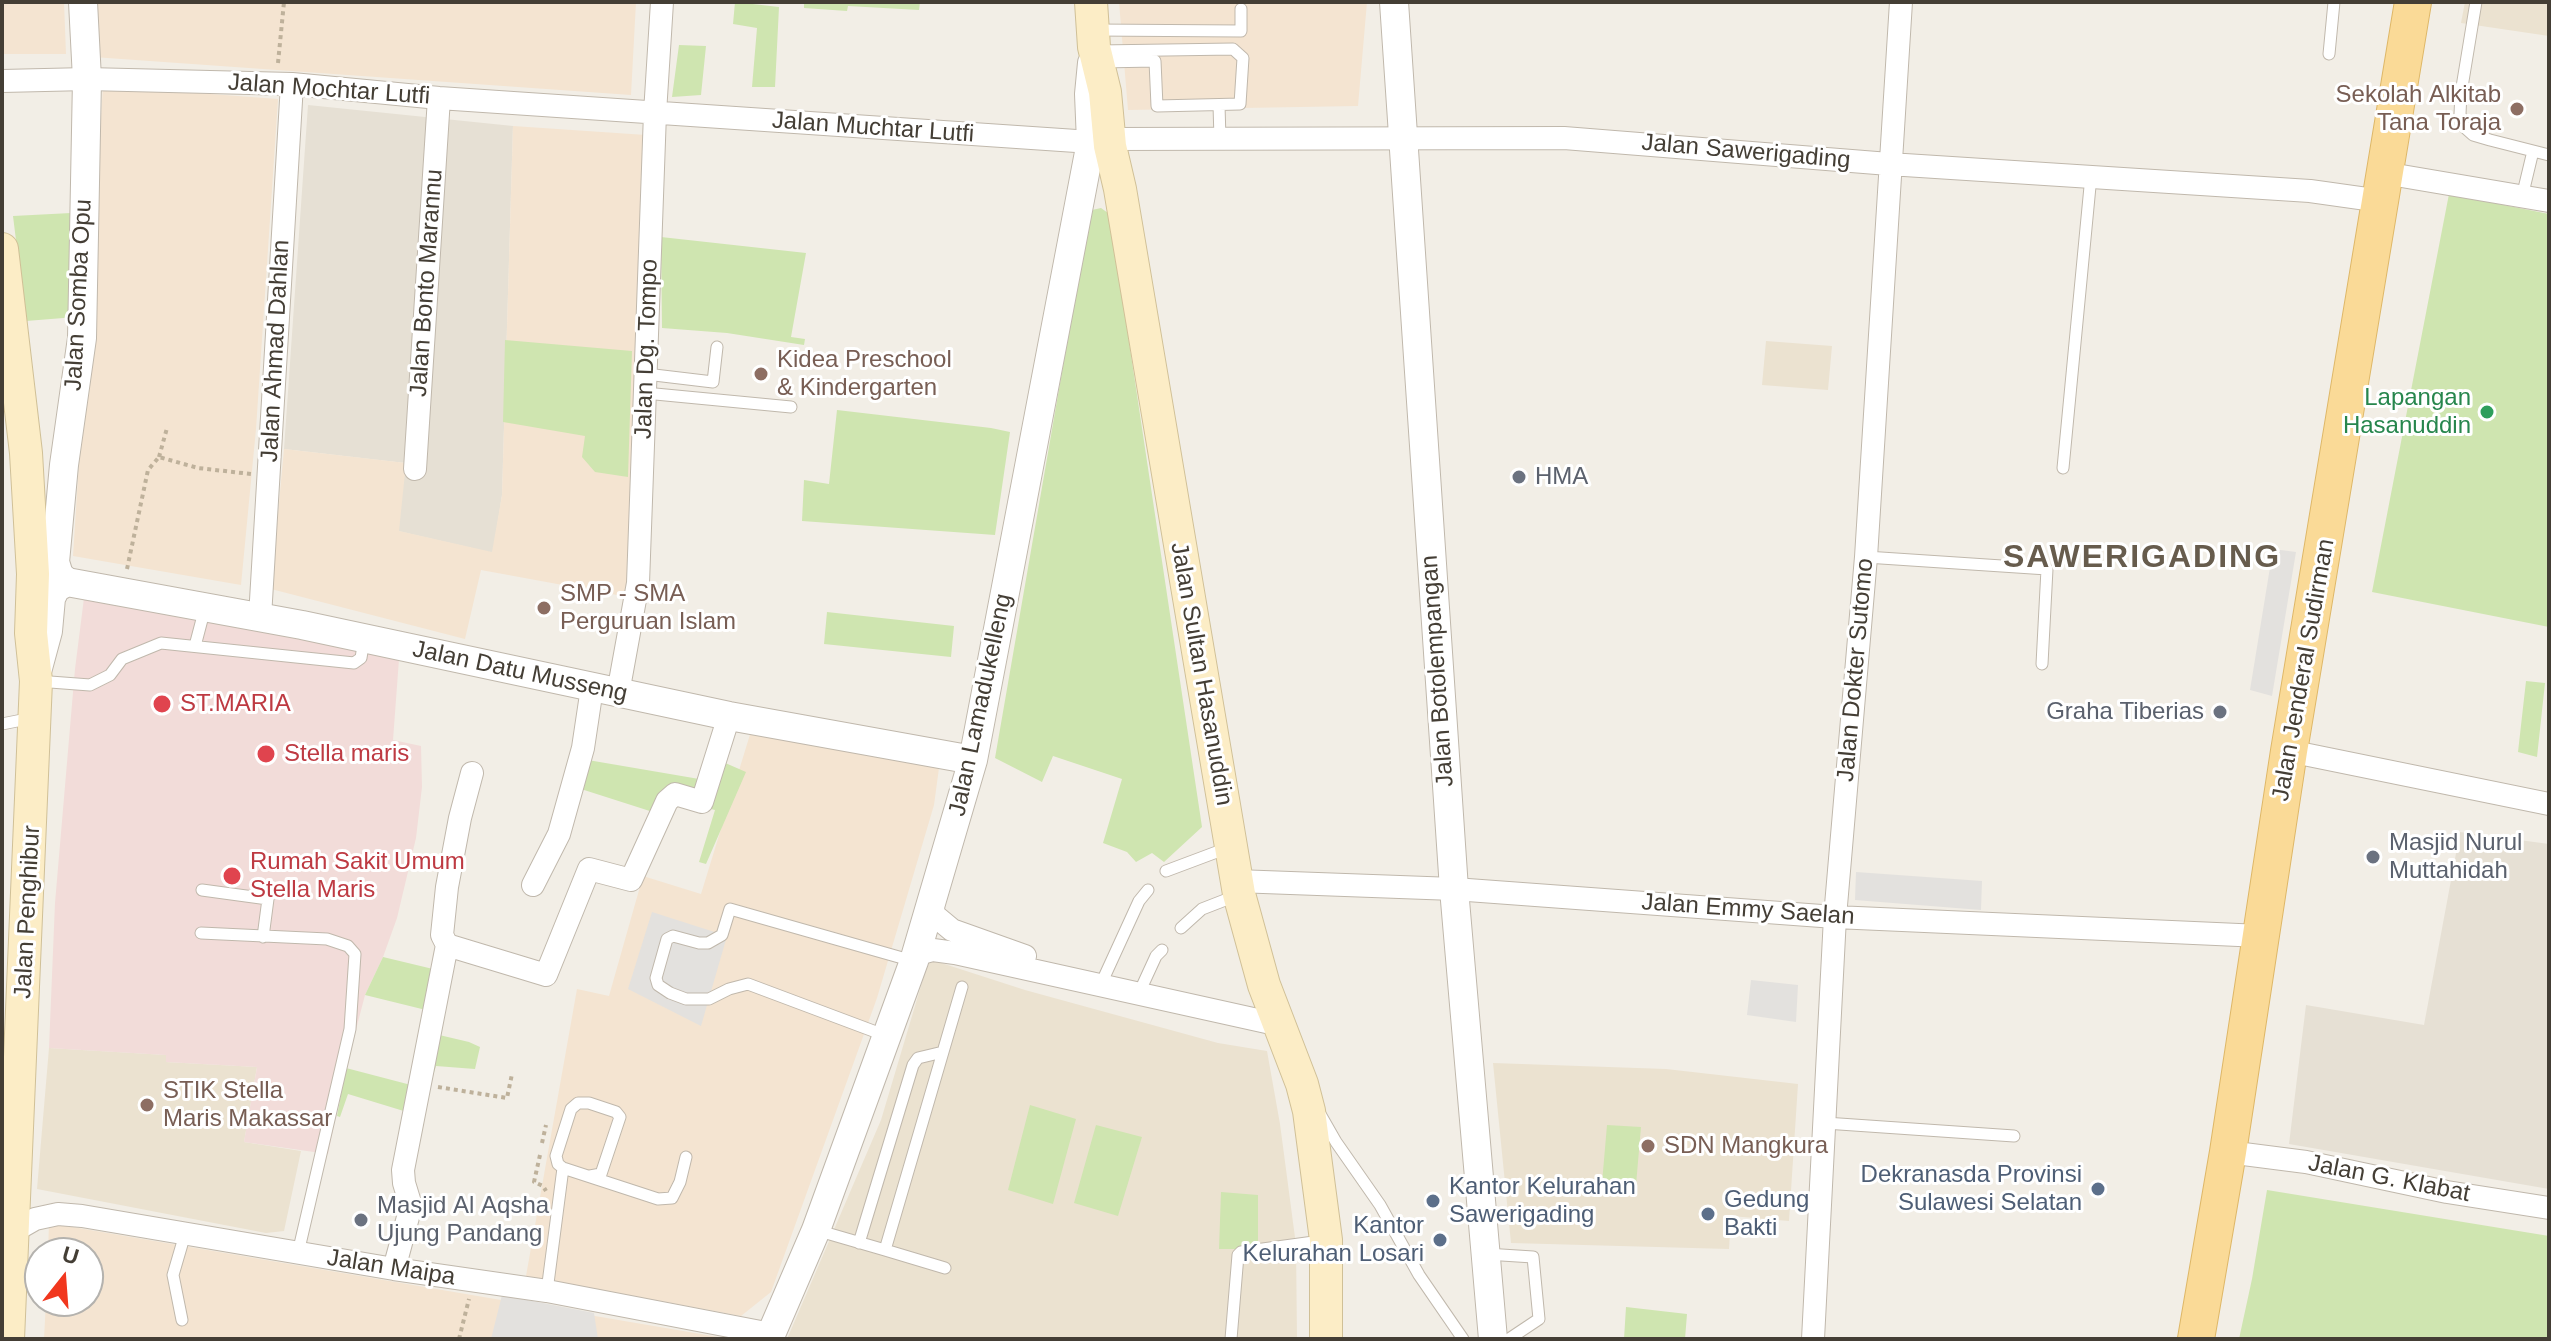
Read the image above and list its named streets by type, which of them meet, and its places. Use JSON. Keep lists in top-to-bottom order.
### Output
{
  "streets": {
    "main road": ["Jalan Jenderal Sudirman", "Jalan Sultan Hasanuddin", "Jalan Penghibur"],
    "street": [
      "Jalan Mochtar Lutfi",
      "Jalan Muchtar Lutfi",
      "Jalan Sawerigading",
      "Jalan Bonto Marannu",
      "Jalan Somba Opu",
      "Jalan Dg. Tompo",
      "Jalan Ahmad Dahlan",
      "Jalan Dokter Sutomo",
      "Jalan Botolempangan",
      "Jalan Datu Musseng",
      "Jalan Lamadukelleng",
      "Jalan Emmy Saelan",
      "Jalan G. Klabat",
      "Jalan Maipa"
    ]
  },
  "crossings": [
    ["Jalan Mochtar Lutfi", "Jalan Muchtar Lutfi"],
    ["Jalan Mochtar Lutfi", "Jalan Bonto Marannu"],
    ["Jalan Mochtar Lutfi", "Jalan Somba Opu"],
    ["Jalan Mochtar Lutfi", "Jalan Dg. Tompo"],
    ["Jalan Mochtar Lutfi", "Jalan Ahmad Dahlan"],
    ["Jalan Muchtar Lutfi", "Jalan Sawerigading"],
    ["Jalan Muchtar Lutfi", "Jalan Dg. Tompo"],
    ["Jalan Muchtar Lutfi", "Jalan Sultan Hasanuddin"],
    ["Jalan Muchtar Lutfi", "Jalan Lamadukelleng"],
    ["Jalan Sawerigading", "Jalan Dokter Sutomo"],
    ["Jalan Sawerigading", "Jalan Jenderal Sudirman"],
    ["Jalan Sawerigading", "Jalan Botolempangan"],
    ["Jalan Sawerigading", "Jalan Sultan Hasanuddin"],
    ["Jalan Sawerigading", "Jalan Lamadukelleng"],
    ["Jalan Somba Opu", "Jalan Datu Musseng"],
    ["Jalan Somba Opu", "Jalan Penghibur"],
    ["Jalan Dg. Tompo", "Jalan Datu Musseng"],
    ["Jalan Ahmad Dahlan", "Jalan Datu Musseng"],
    ["Jalan Dokter Sutomo", "Jalan Emmy Saelan"],
    ["Jalan Jenderal Sudirman", "Jalan Emmy Saelan"],
    ["Jalan Jenderal Sudirman", "Jalan G. Klabat"],
    ["Jalan Botolempangan", "Jalan Emmy Saelan"],
    ["Jalan Datu Musseng", "Jalan Lamadukelleng"],
    ["Jalan Datu Musseng", "Jalan Penghibur"],
    ["Jalan Sultan Hasanuddin", "Jalan Lamadukelleng"],
    ["Jalan Sultan Hasanuddin", "Jalan Emmy Saelan"],
    ["Jalan Lamadukelleng", "Jalan Maipa"],
    ["Jalan Penghibur", "Jalan Maipa"]
  ],
  "districts": ["SAWERIGADING"],
  "places": [
    "Sekolah Alkitab Tana Toraja",
    "Kidea Preschool & Kindergarten",
    "Lapangan Hasanuddin",
    "HMA",
    "SMP - SMA Perguruan Islam",
    "ST.MARIA",
    "Graha Tiberias",
    "Stella maris",
    "Masjid Nurul Muttahidah",
    "Rumah Sakit Umum Stella Maris",
    "STIK Stella Maris Makassar",
    "SDN Mangkura",
    "Dekranasda Provinsi Sulawesi Selatan",
    "Kantor Kelurahan Sawerigading",
    "Gedung Bakti",
    "Masjid Al Aqsha Ujung Pandang",
    "Kantor Kelurahan Losari"
  ],
  "north": "top"
}
